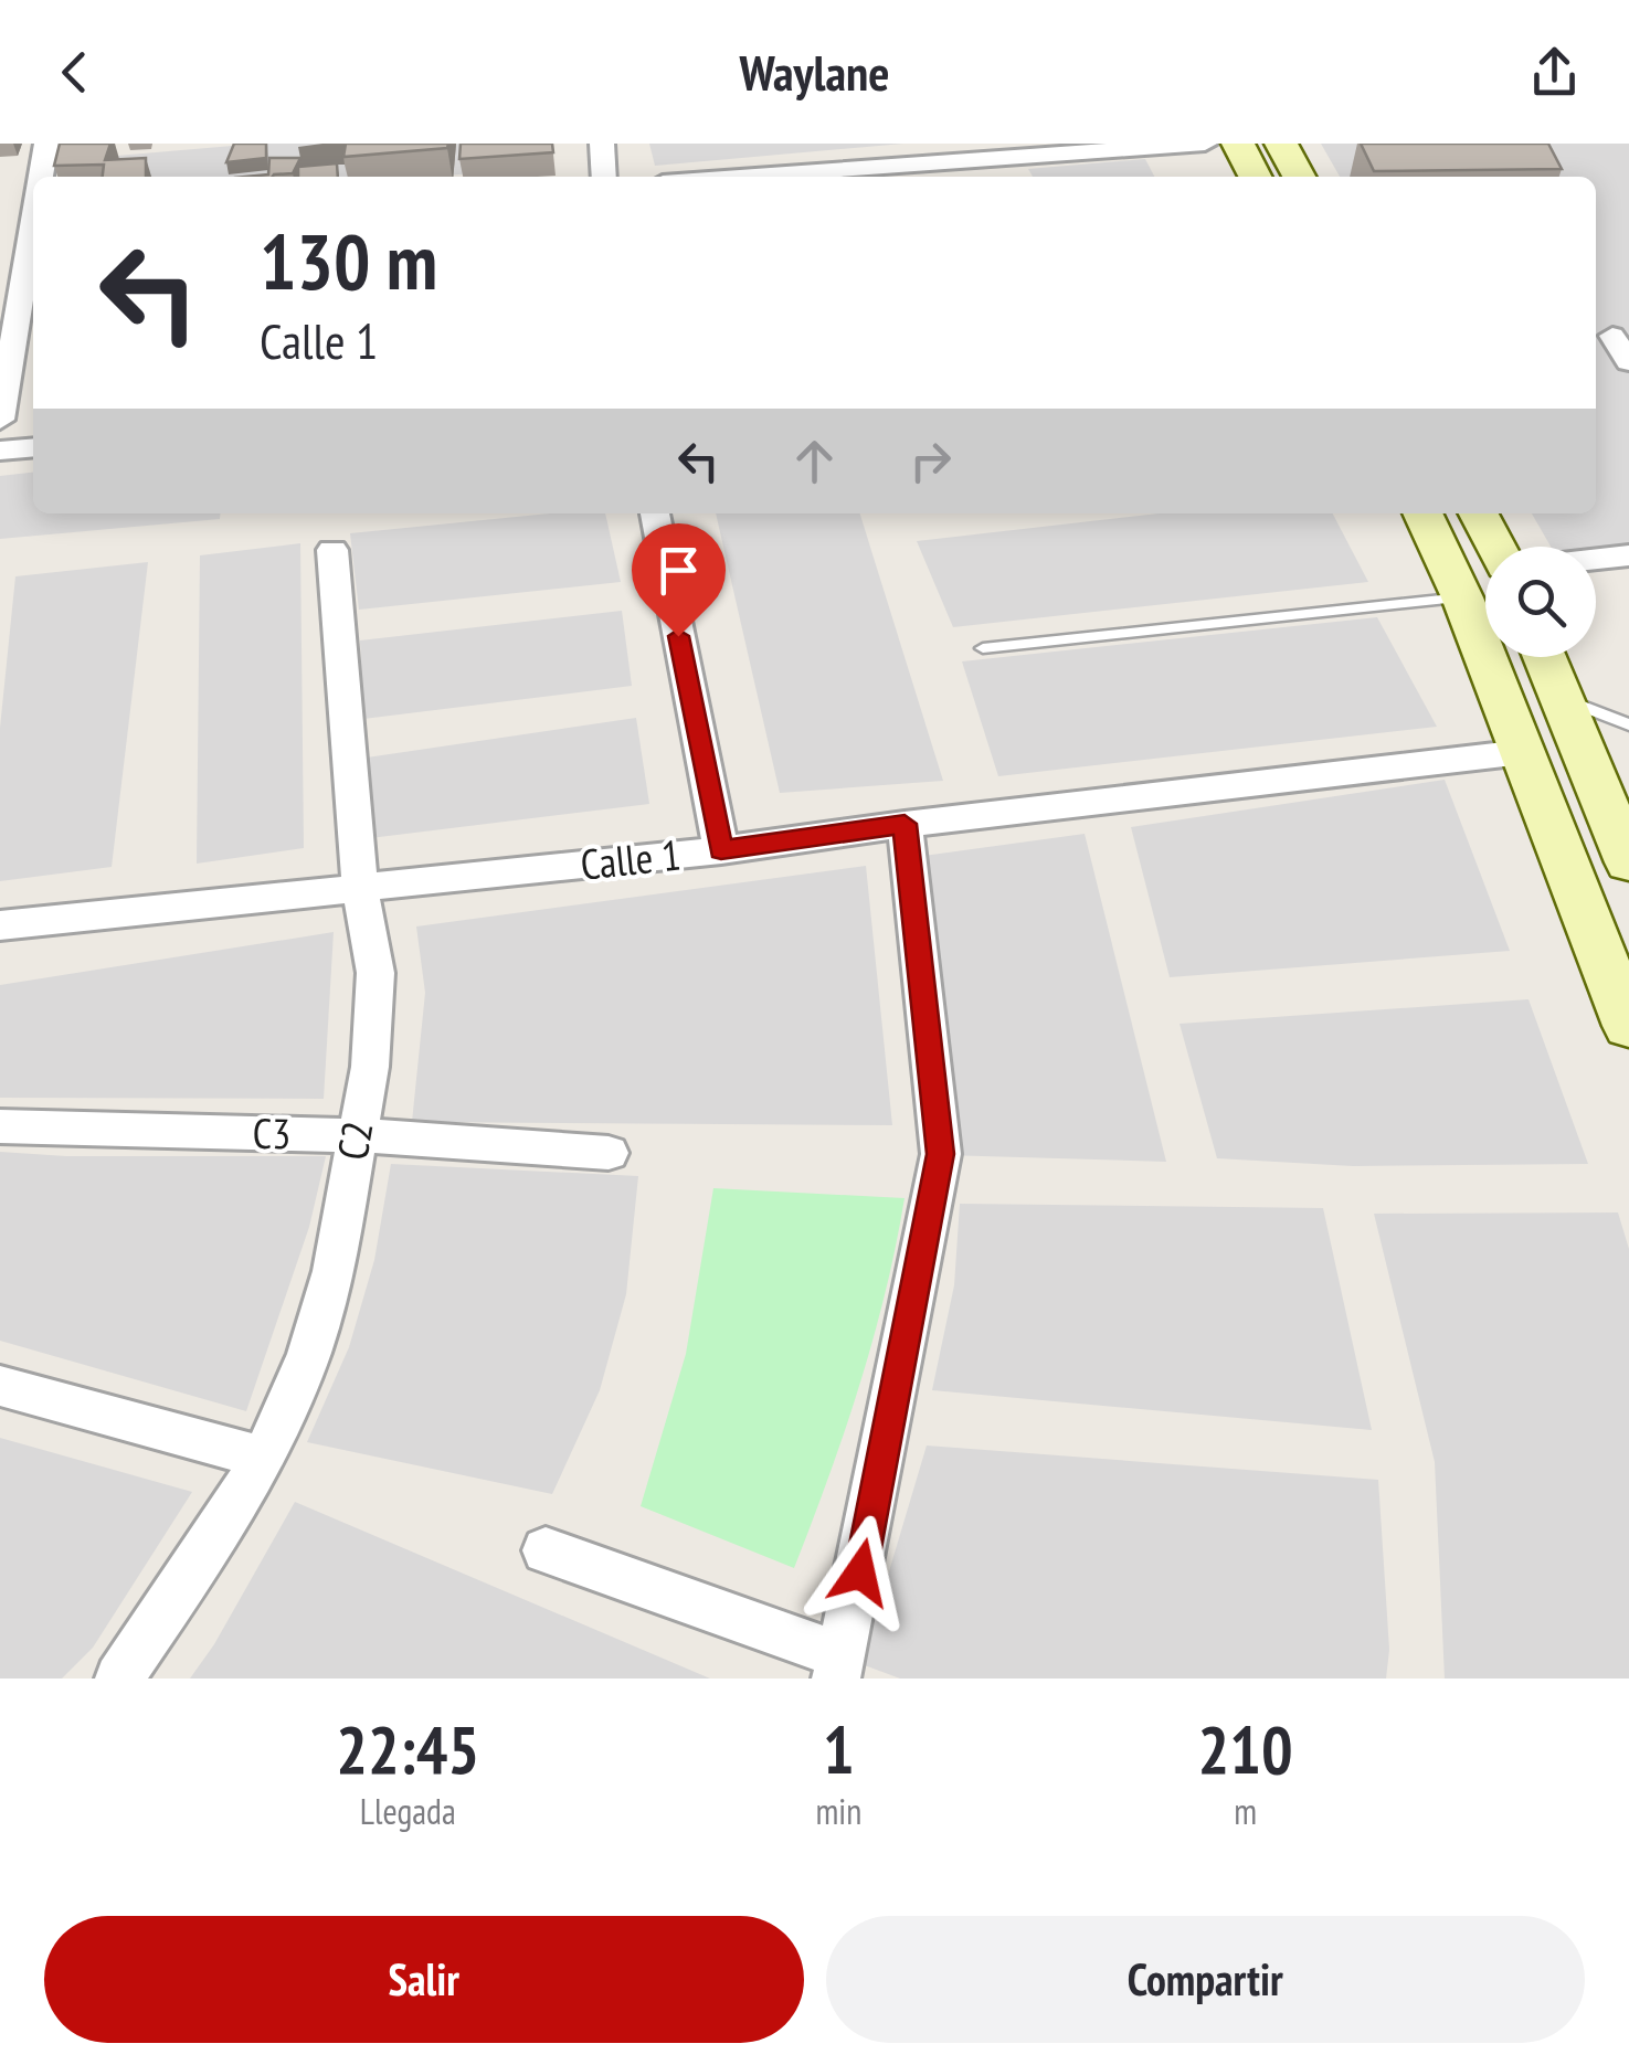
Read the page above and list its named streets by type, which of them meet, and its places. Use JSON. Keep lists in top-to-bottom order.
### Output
{
  "streets": {
    "street": ["Calle 1", "C3", "C2"]
  },
  "crossings": [
    ["Calle 1", "C2"],
    ["C3", "C2"]
  ],
  "page": {
    "header": "Waylane",
    "turn": ["130 m", "Calle 1"],
    "eta": [
      "22:45",
      "Llegada",
      "1",
      "min",
      "210",
      "m"
    ],
    "buttons": ["Salir", "Compartir"]
  }
}
